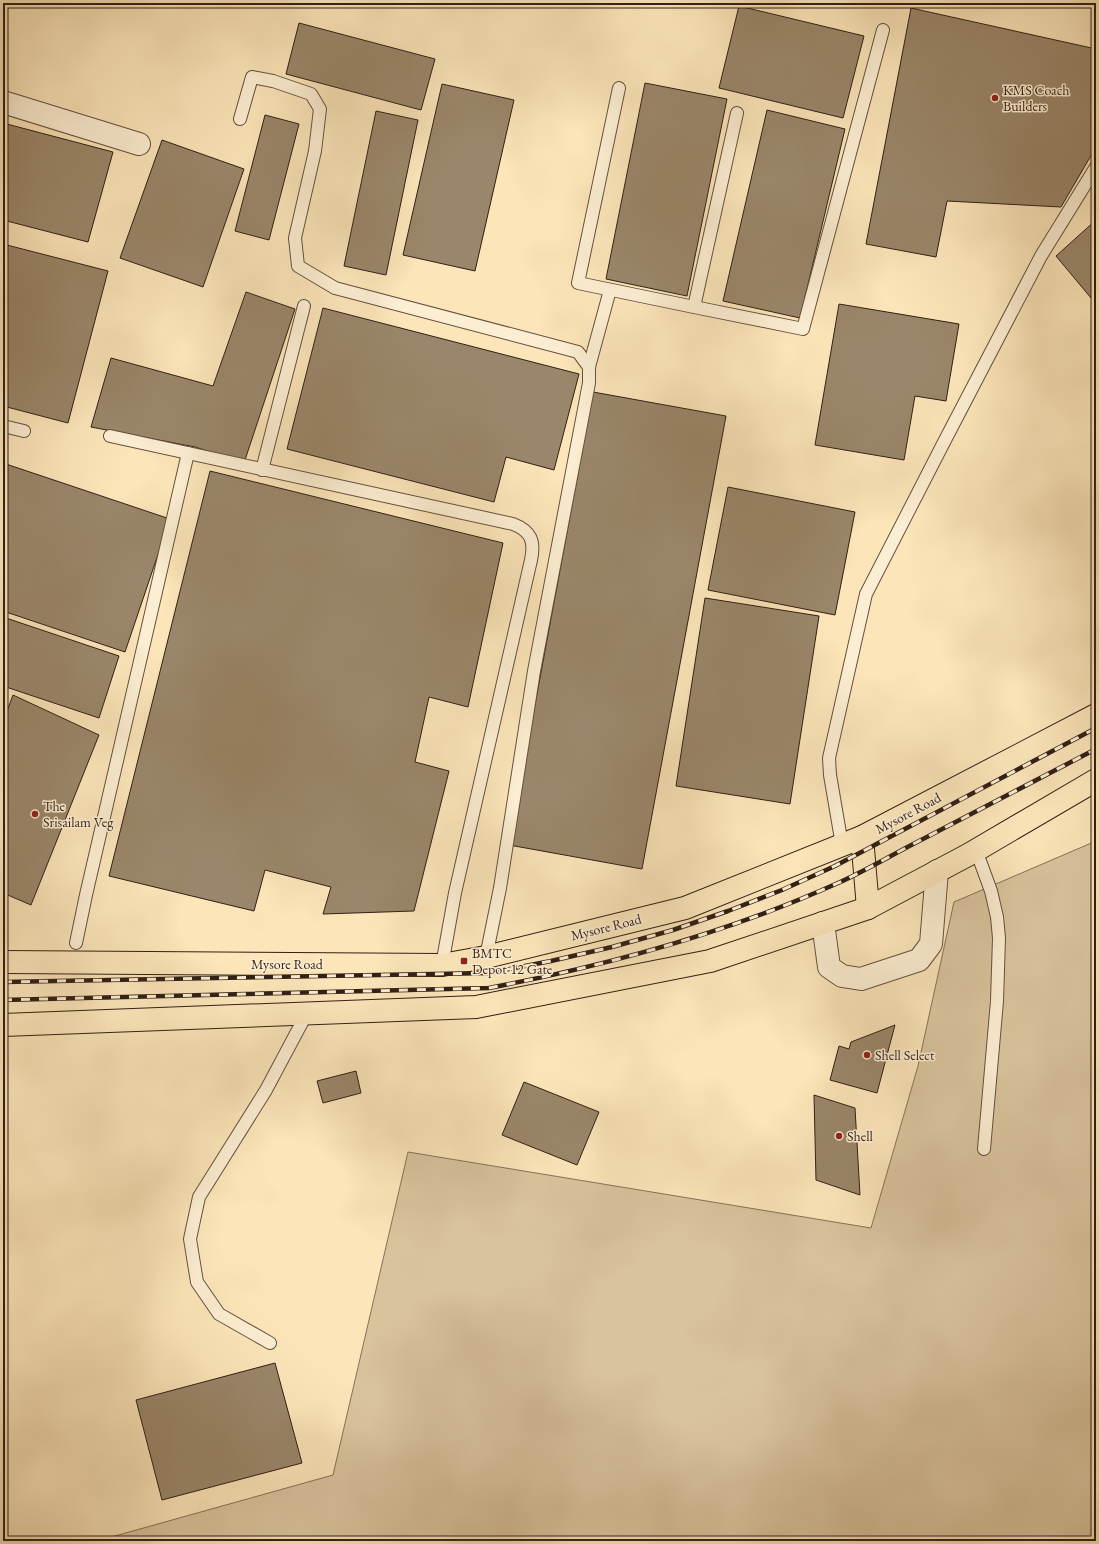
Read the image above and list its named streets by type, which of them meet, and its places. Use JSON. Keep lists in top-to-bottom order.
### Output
{
  "streets": {
    "highway": ["Mysore Road"]
  },
  "places": {
    "other": [
      "KMS Coach Builders",
      "The Srisailam Veg",
      "Shell Select",
      "Shell"
    ],
    "transit": ["BMTC Depot-12 Gate"]
  }
}
